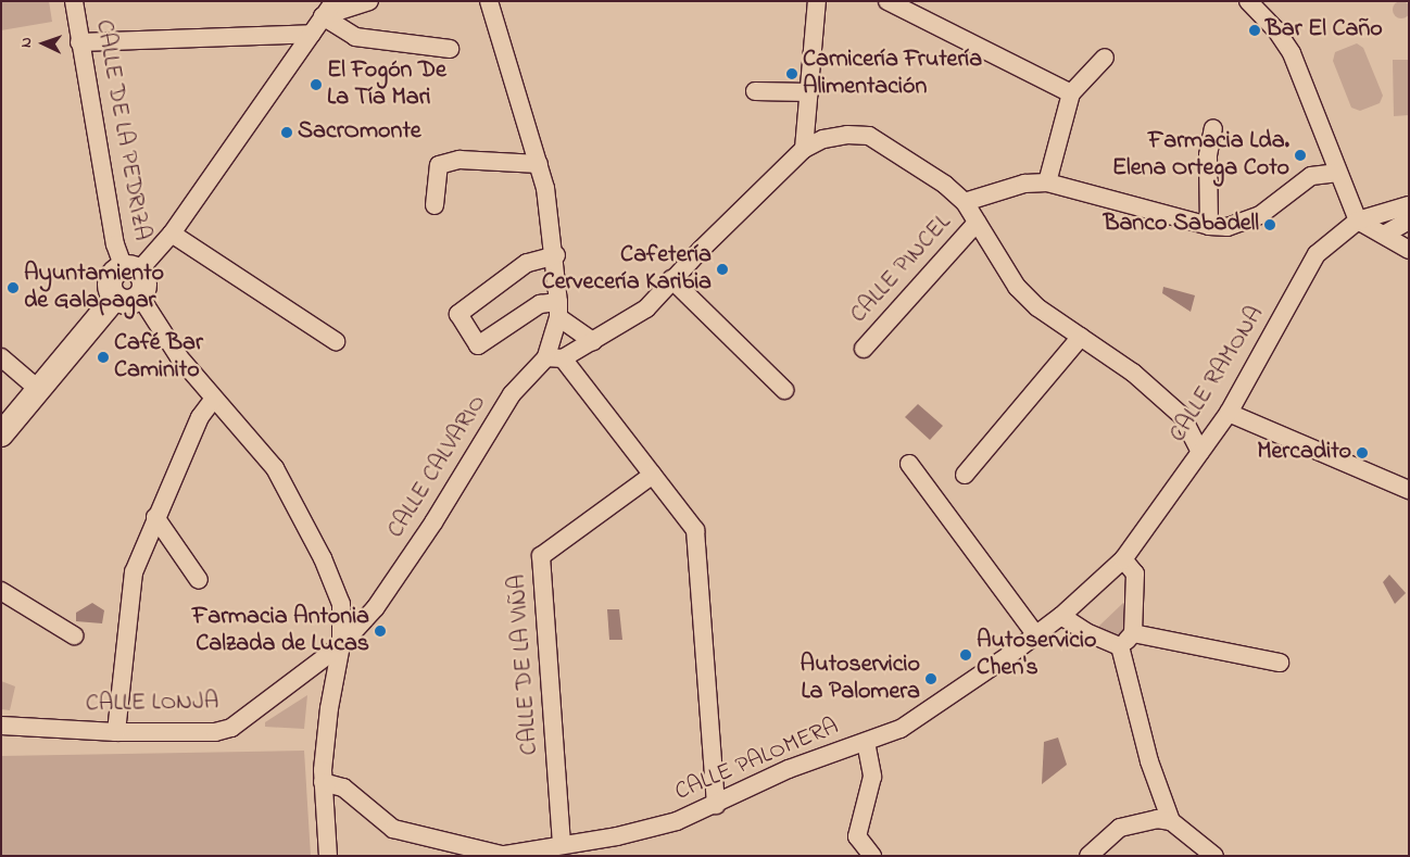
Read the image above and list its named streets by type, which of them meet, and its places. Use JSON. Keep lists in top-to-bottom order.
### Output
{
  "streets": {
    "street": [
      "CALLE DE LA PEDRIZA",
      "CALLE PINCEL",
      "CALLE RAMONA",
      "CALLE CALVARIO",
      "CALLE DE LA VIÑA",
      "CALLE LONJA",
      "CALLE PALOMERA"
    ]
  },
  "crossings": [
    ["CALLE PINCEL", "CALLE CALVARIO"],
    ["CALLE RAMONA", "CALLE CALVARIO"],
    ["CALLE RAMONA", "CALLE PALOMERA"],
    ["CALLE CALVARIO", "CALLE LONJA"],
    ["CALLE DE LA VIÑA", "CALLE PALOMERA"]
  ],
  "places": [
    "Bar El Caño",
    "Carnicería Frutería Alimentación",
    "El Fogón De La Tía Mari",
    "SacrOmonte",
    "Farmacia Lda. Elena Ortega Coto",
    "Banco Sabadell",
    "Cafetería Cervecería Karibia",
    "Ayuntamiento de Galapagar",
    "Café Bar Caminito",
    "Mercadito",
    "Farmacia Antonia Calzada de Lucas",
    "Autoservicio Chen's",
    "Autoservicio La Palomera"
  ],
  "north": "left"
}
